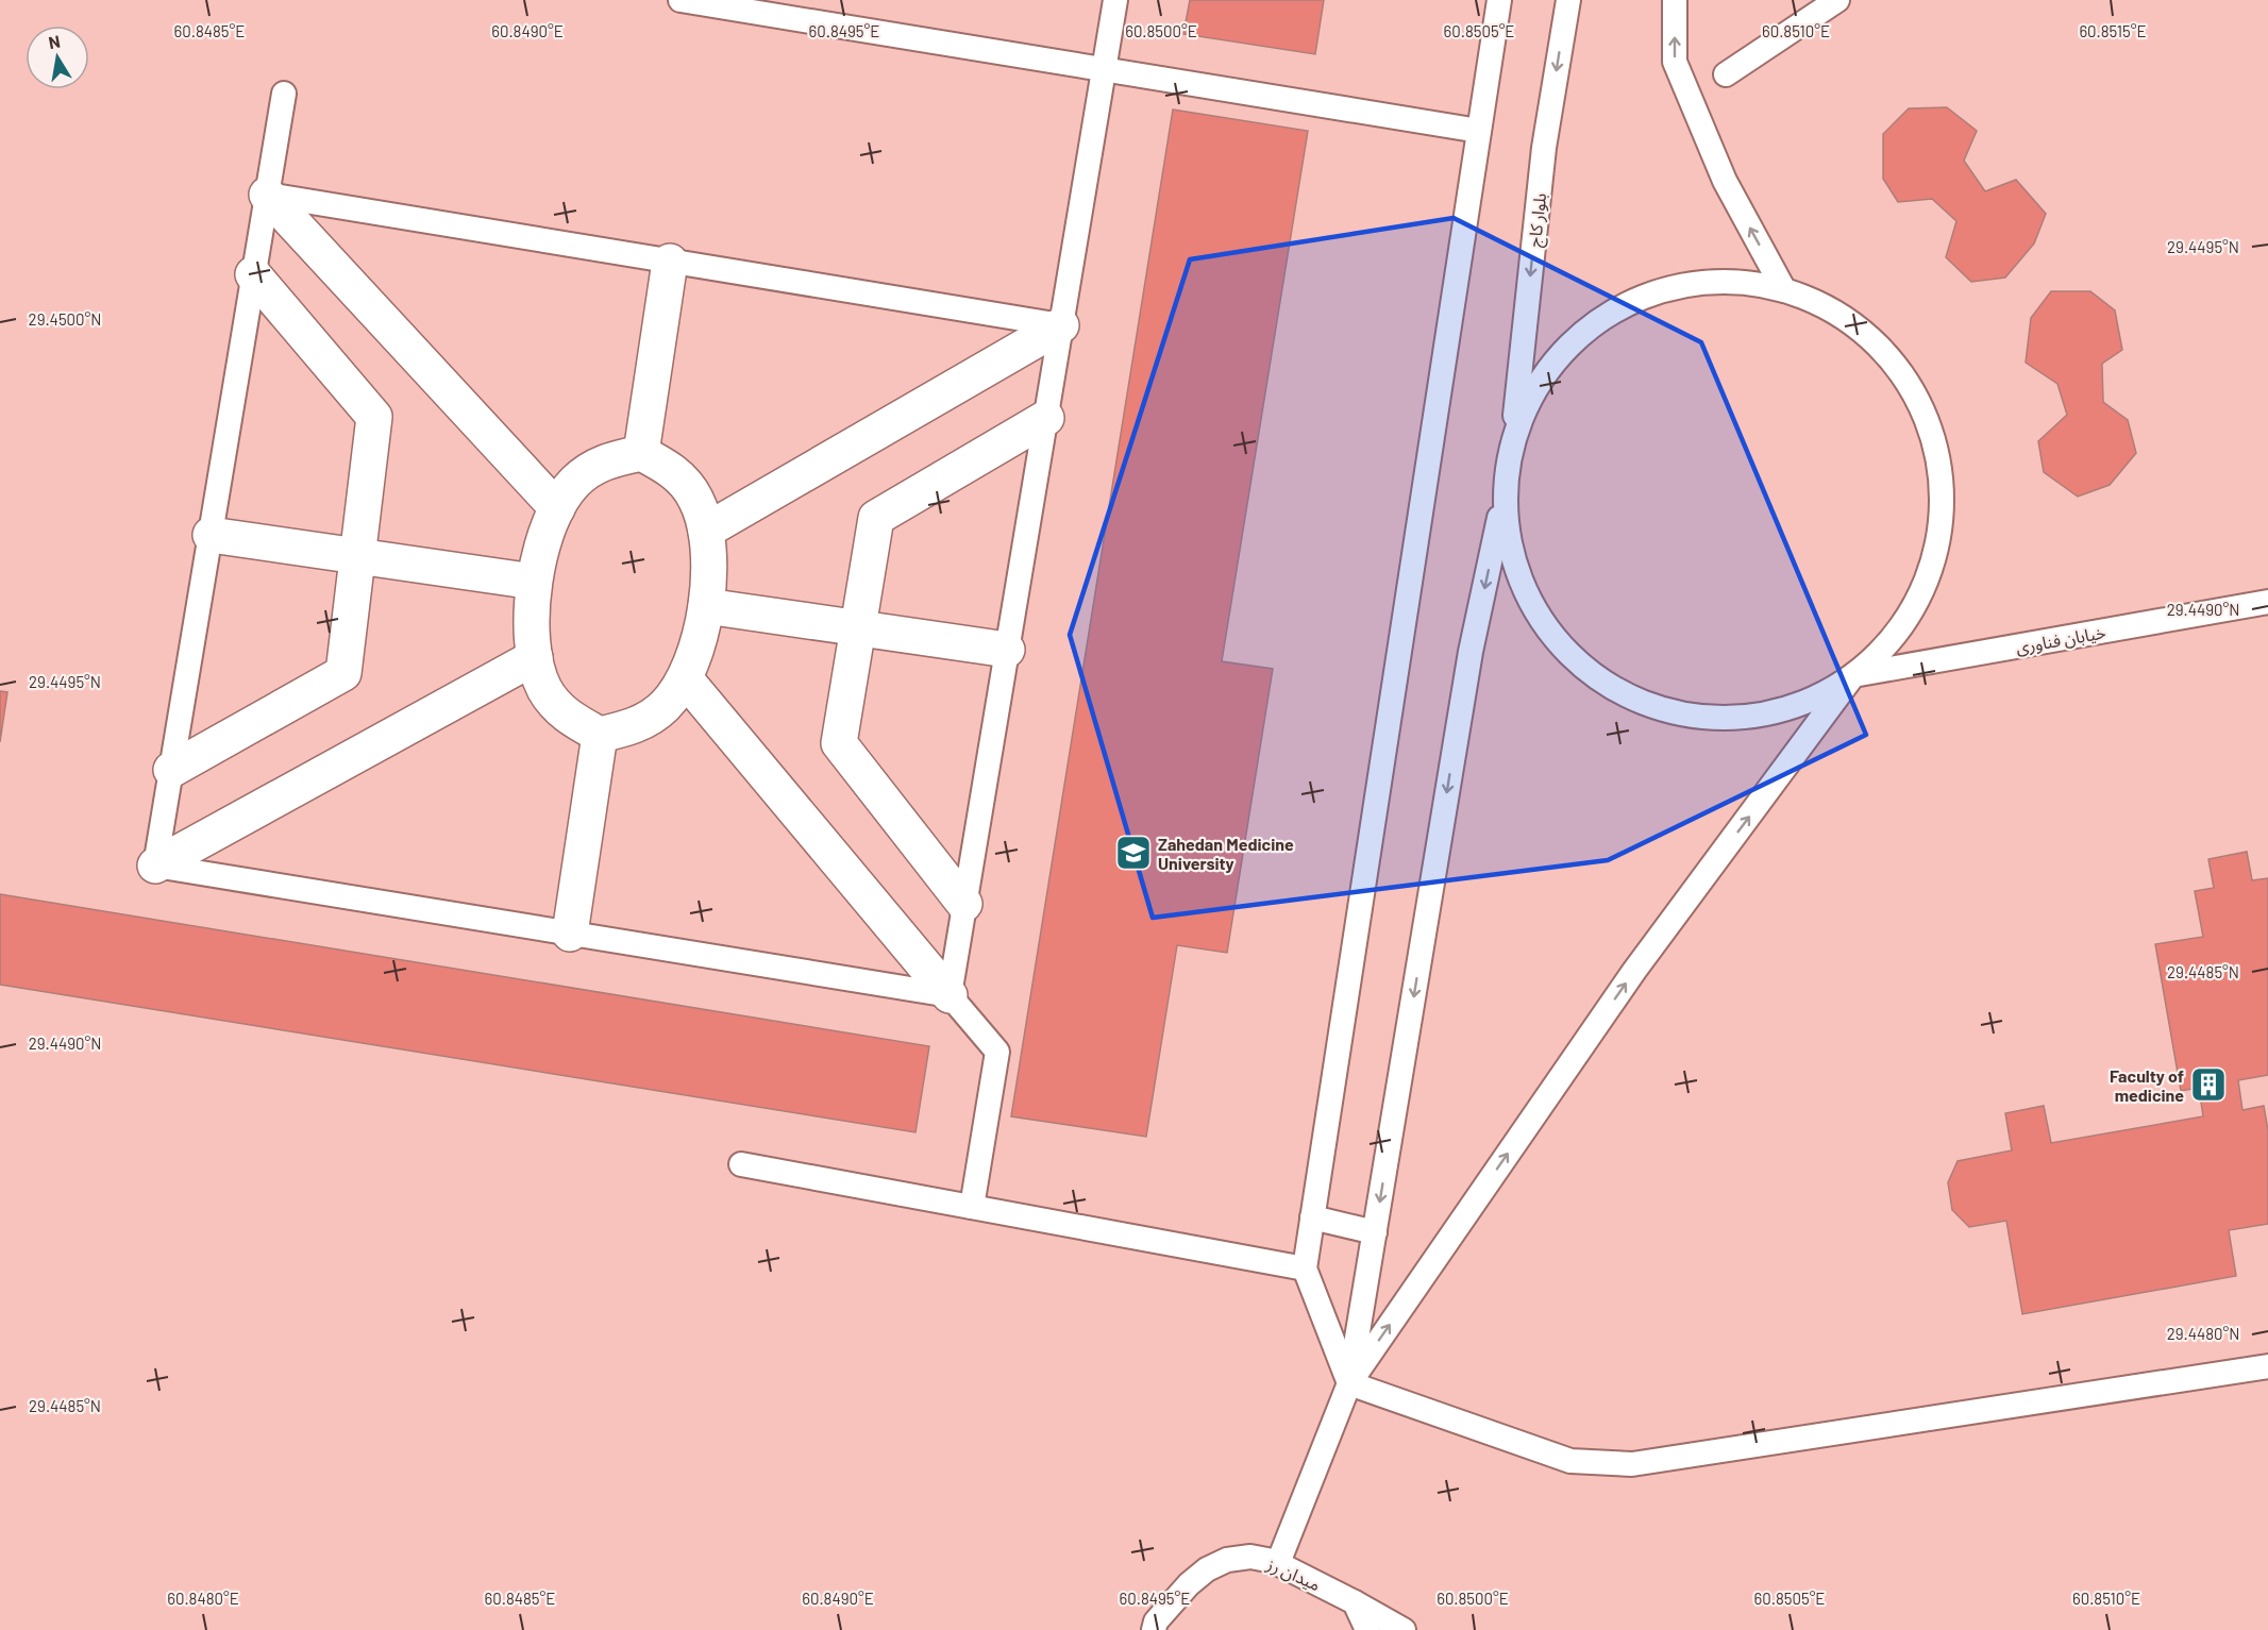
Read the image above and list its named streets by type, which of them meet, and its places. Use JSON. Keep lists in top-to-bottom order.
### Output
{
  "streets": {
    "lane": ["بلوار کاج", "خیابان فناوری", "میدان رز"]
  },
  "places": {
    "school or university": ["Zahedan Medicine University"],
    "building": ["Faculty of medicine"]
  },
  "north": "top",
  "coordinates": [
    "60.8485°E",
    "60.8490°E",
    "60.8495°E",
    "60.8500°E",
    "60.8505°E",
    "60.8510°E",
    "60.8515°E",
    "29.4495°N",
    "29.4500°N",
    "29.4490°N",
    "29.4485°N",
    "29.4480°N",
    "60.8480°E"
  ]
}
